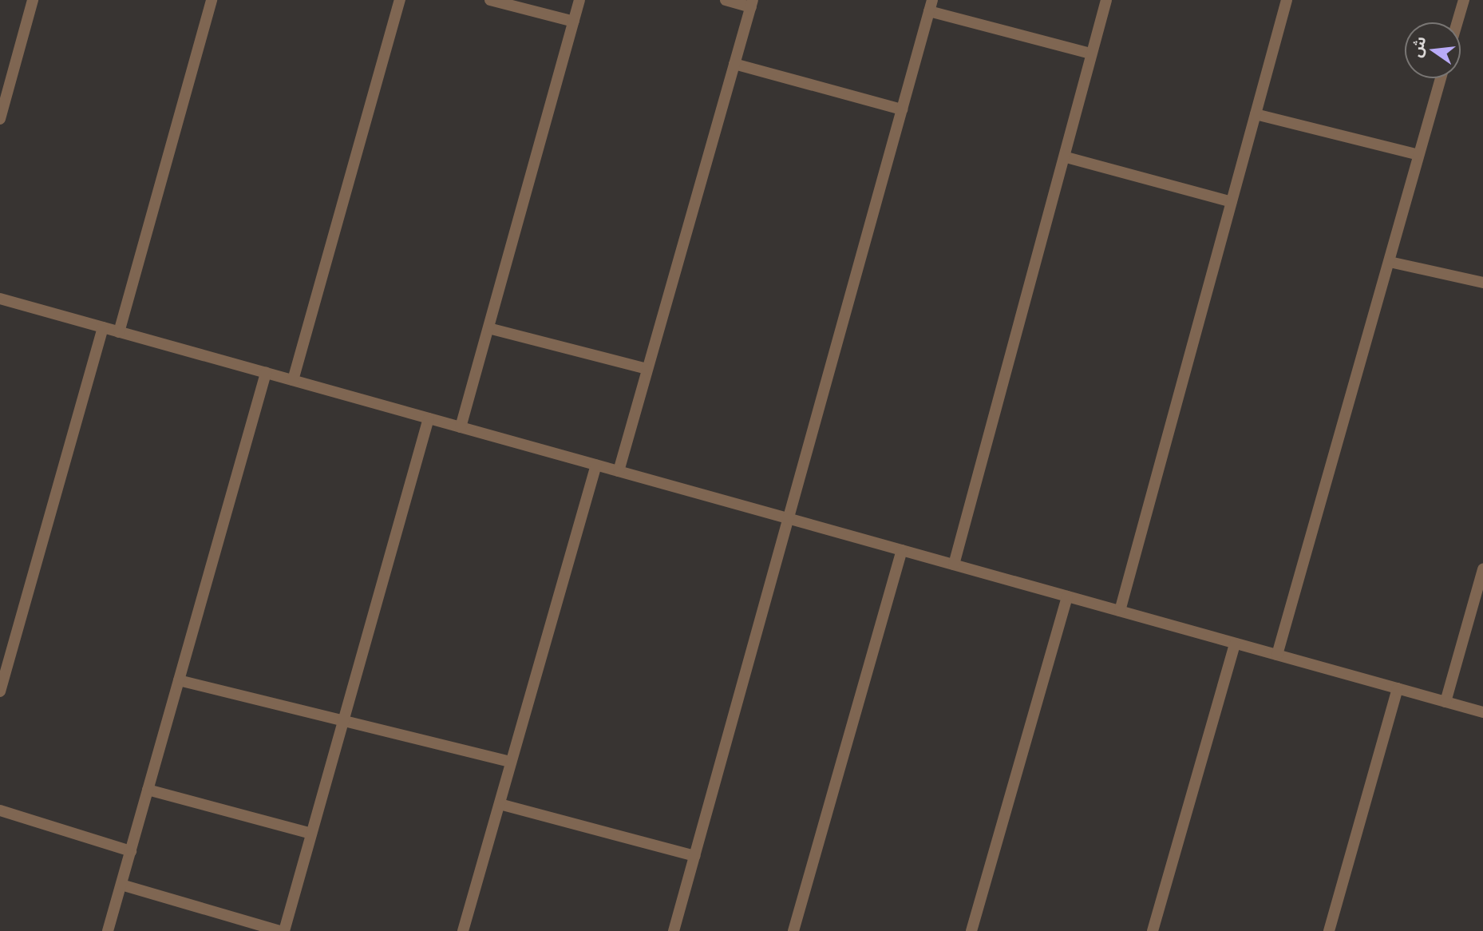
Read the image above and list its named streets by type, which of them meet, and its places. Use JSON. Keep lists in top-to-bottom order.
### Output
{
  "north": "left"
}
